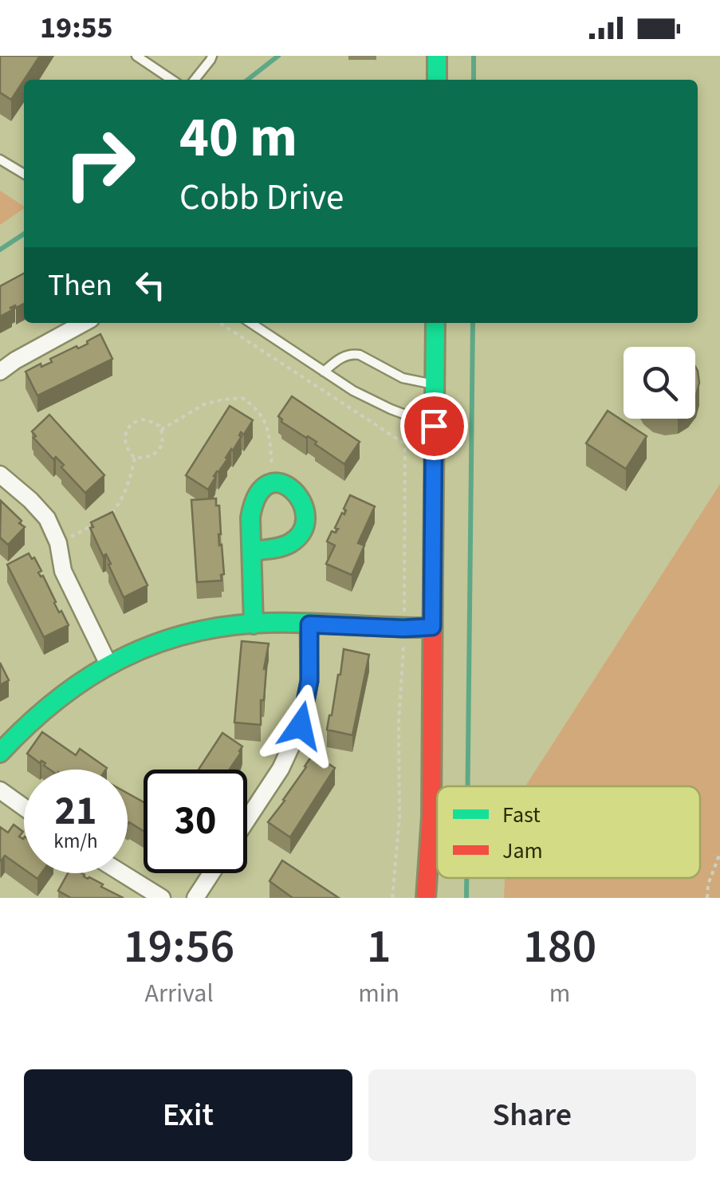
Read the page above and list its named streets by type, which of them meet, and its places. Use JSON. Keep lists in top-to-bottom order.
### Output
{
  "legend": ["Fast", "Jam"],
  "page": {
    "status": "19:55",
    "turn": ["40 m", "Cobb Drive"],
    "then": "Then",
    "speed": "21 km/h",
    "limit": "30",
    "eta": [
      "19:56",
      "Arrival",
      "1",
      "min",
      "180",
      "m"
    ],
    "buttons": ["Exit", "Share"]
  }
}
